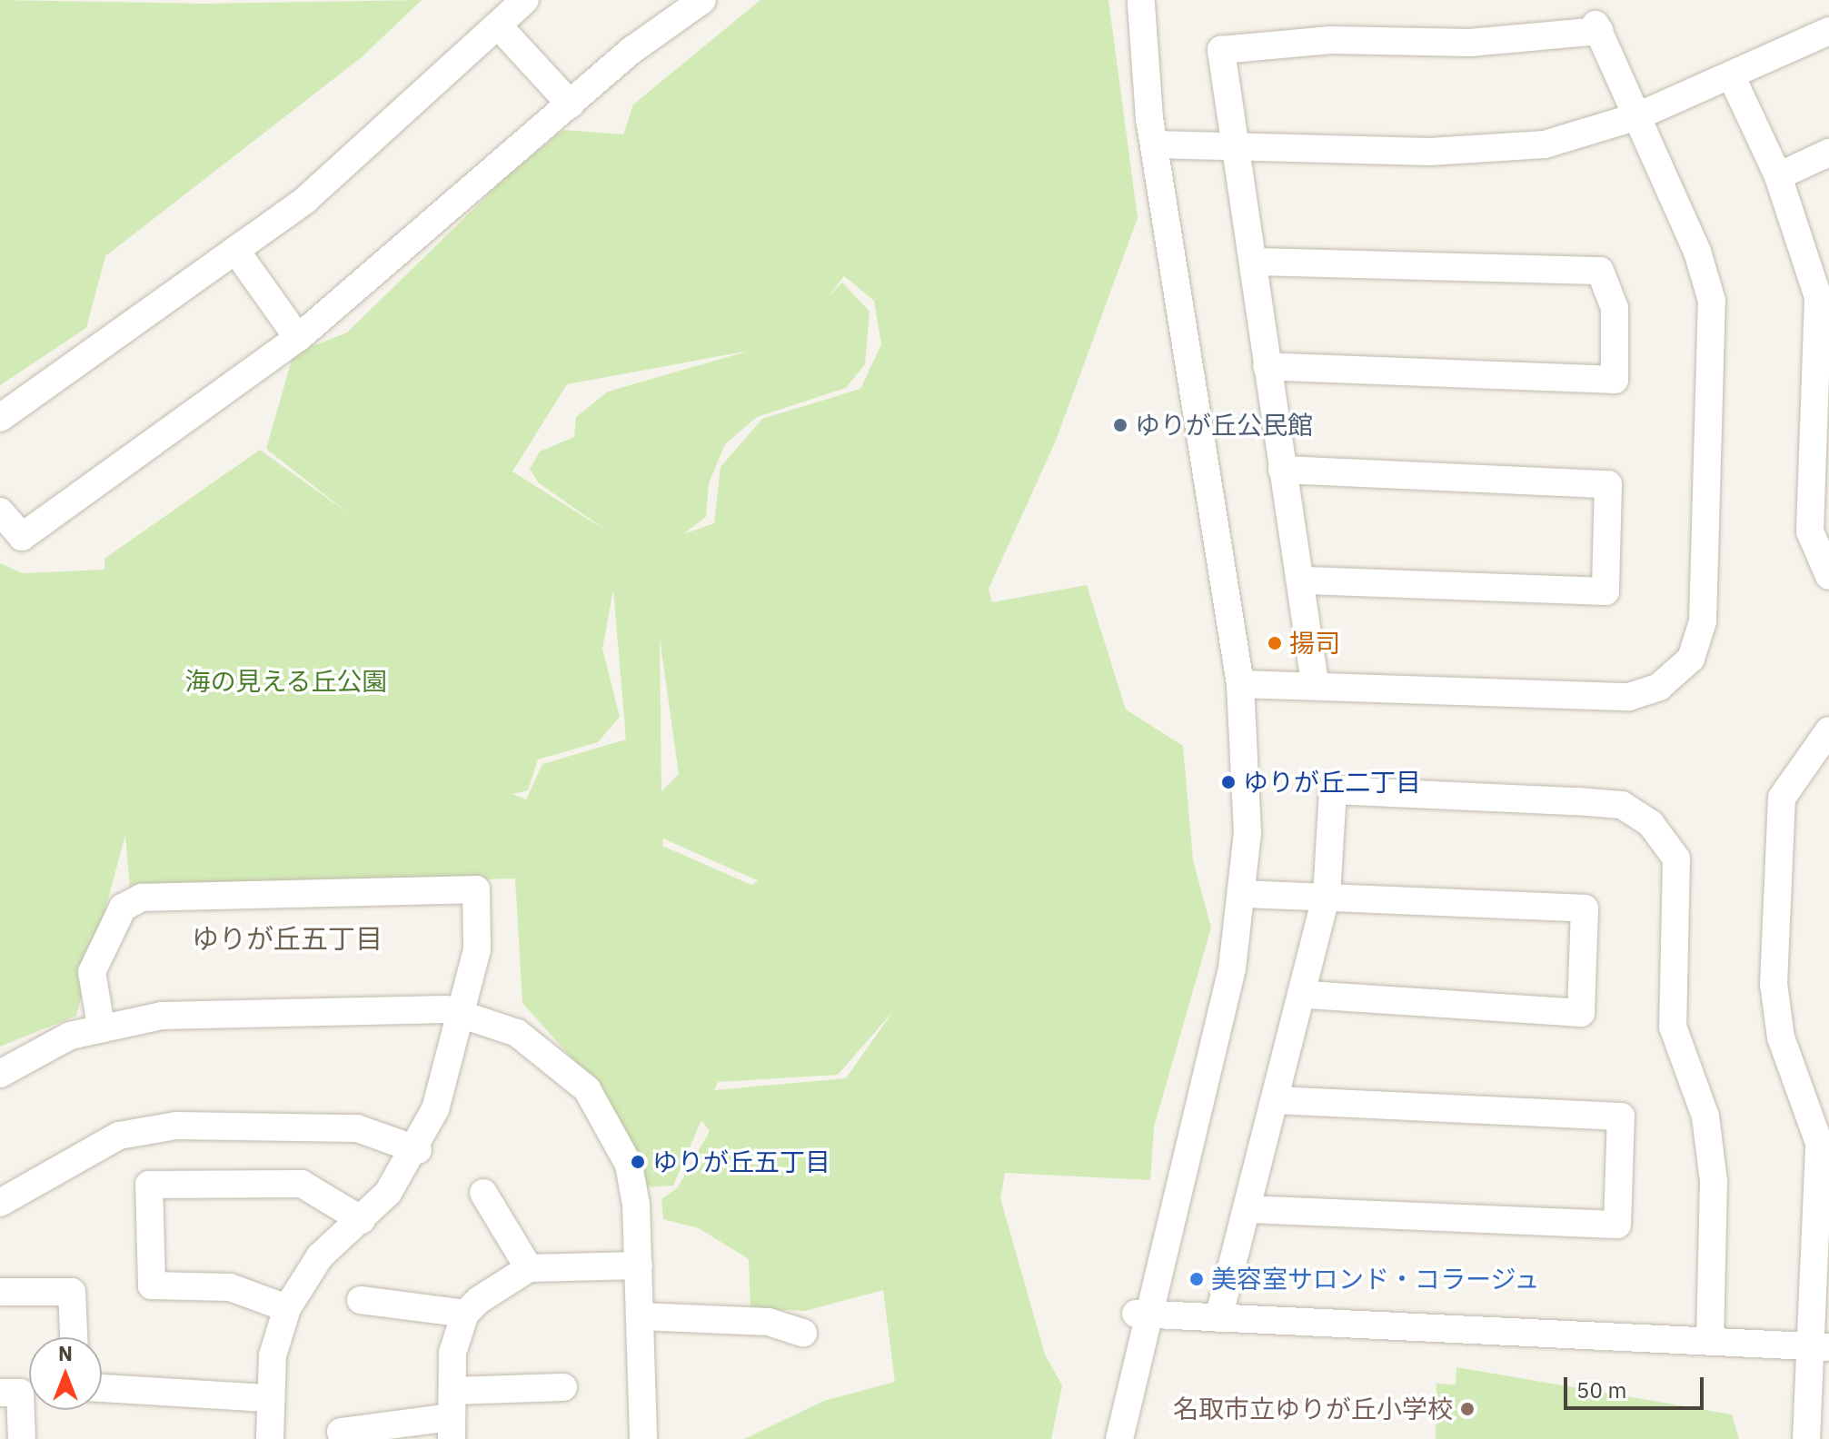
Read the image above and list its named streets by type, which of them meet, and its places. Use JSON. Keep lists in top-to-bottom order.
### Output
{
  "districts": ["ゆりが丘五丁目"],
  "parks": ["海の見える丘公園"],
  "places": [
    "ゆりが丘公民館",
    "揚司",
    "ゆりが丘二丁目",
    "ゆりが丘五丁目",
    "美容室サロンド・コラージュ",
    "名取市立ゆりが丘小学校"
  ],
  "scale_bar": "50 m",
  "north": "top"
}
